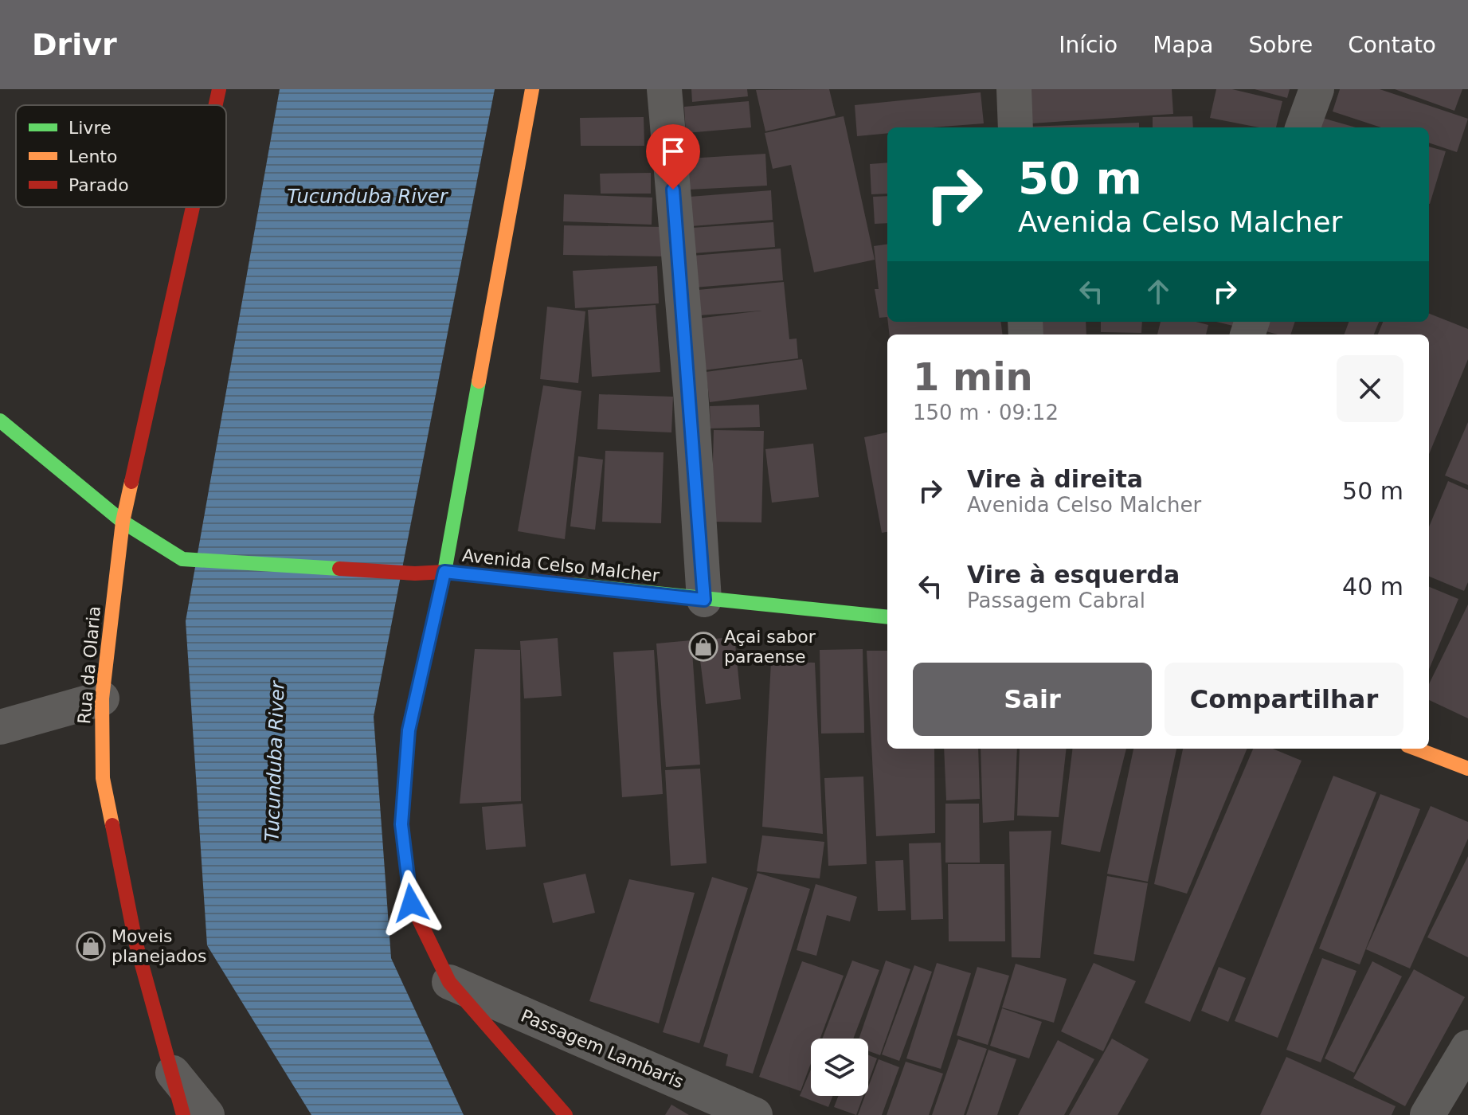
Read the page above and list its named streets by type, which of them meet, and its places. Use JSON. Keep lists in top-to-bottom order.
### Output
{
  "streets": {
    "street": ["Avenida Celso Malcher", "Rua da Olaria", "Passagem Lambaris"]
  },
  "crossings": [
    ["Avenida Celso Malcher", "Rua da Olaria"]
  ],
  "water": ["Tucunduba River"],
  "places": {
    "shop": ["Açai sabor paraense", "Moveis planejados"]
  },
  "legend": ["Livre", "Lento", "Parado"],
  "page": {
    "header": "Drivr",
    "nav": [
      "Início",
      "Mapa",
      "Sobre",
      "Contato"
    ],
    "turn": ["50 m", "Avenida Celso Malcher"],
    "heading": ["1 min", "150 m · 09:12"],
    "list": [
      {
        "name": "Vire à direita",
        "note": "Avenida Celso Malcher",
        "value": "50 m"
      },
      {
        "name": "Vire à esquerda",
        "note": "Passagem Cabral",
        "value": "40 m"
      }
    ],
    "buttons": ["Sair", "Compartilhar"]
  }
}
